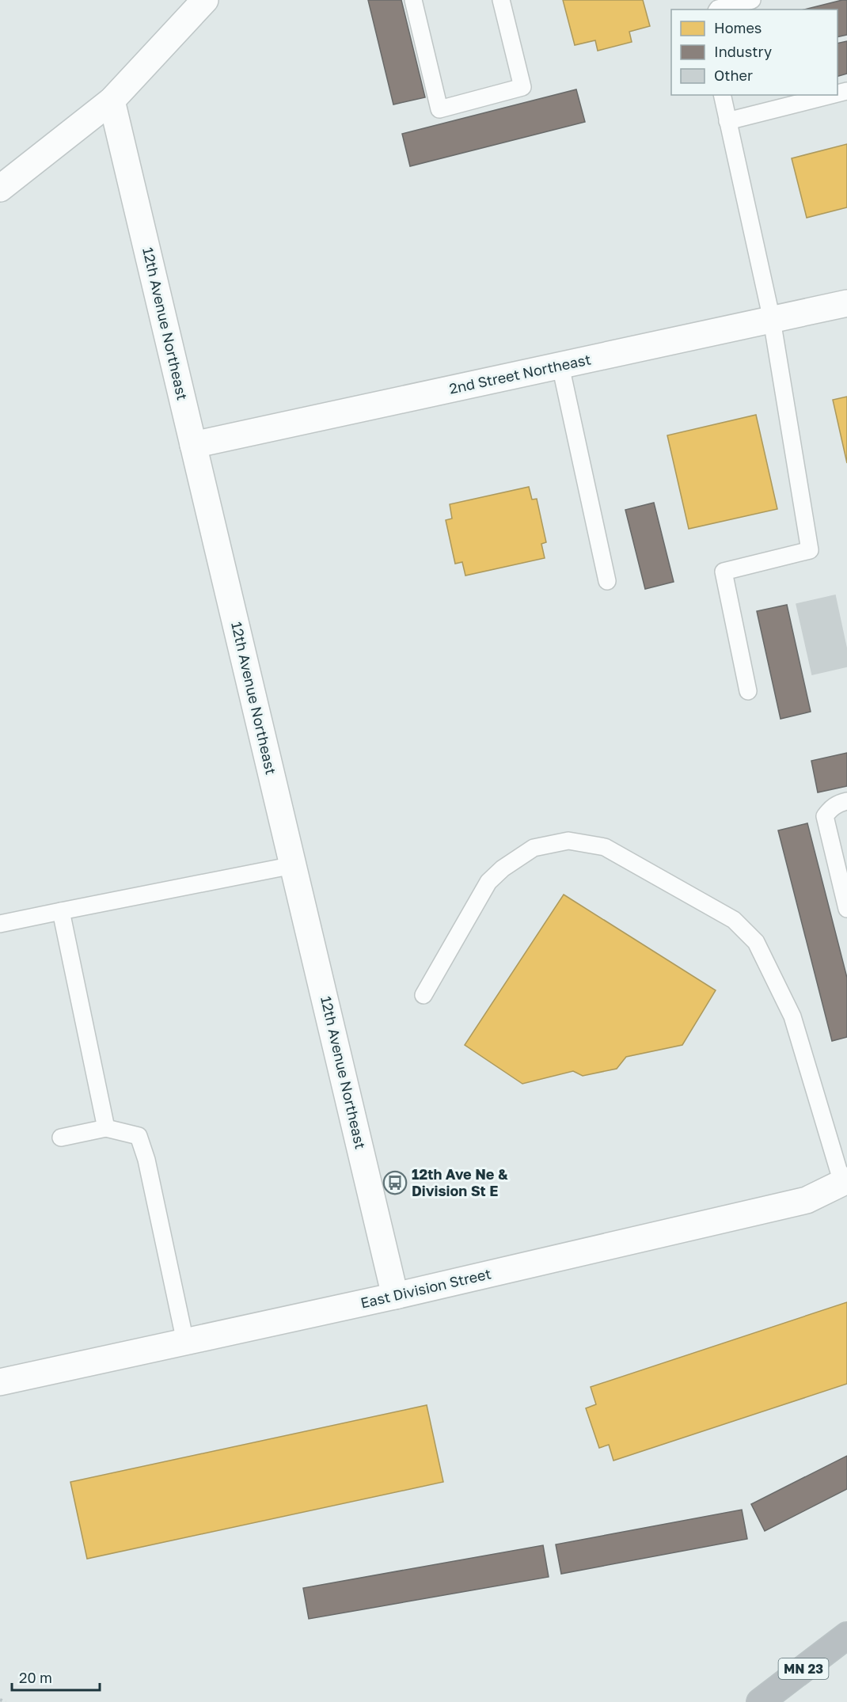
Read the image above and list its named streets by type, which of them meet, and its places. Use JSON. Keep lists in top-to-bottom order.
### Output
{
  "streets": {
    "highway": ["MN 23"],
    "street": ["12th Avenue Northeast", "2nd Street Northeast", "East Division Street"]
  },
  "crossings": [
    ["12th Avenue Northeast", "2nd Street Northeast"],
    ["12th Avenue Northeast", "East Division Street"]
  ],
  "places": {
    "bus stop": ["12th Ave Ne & Division St E"]
  },
  "legend": ["Homes", "Industry", "Other"],
  "scale_bar": "20 m"
}
